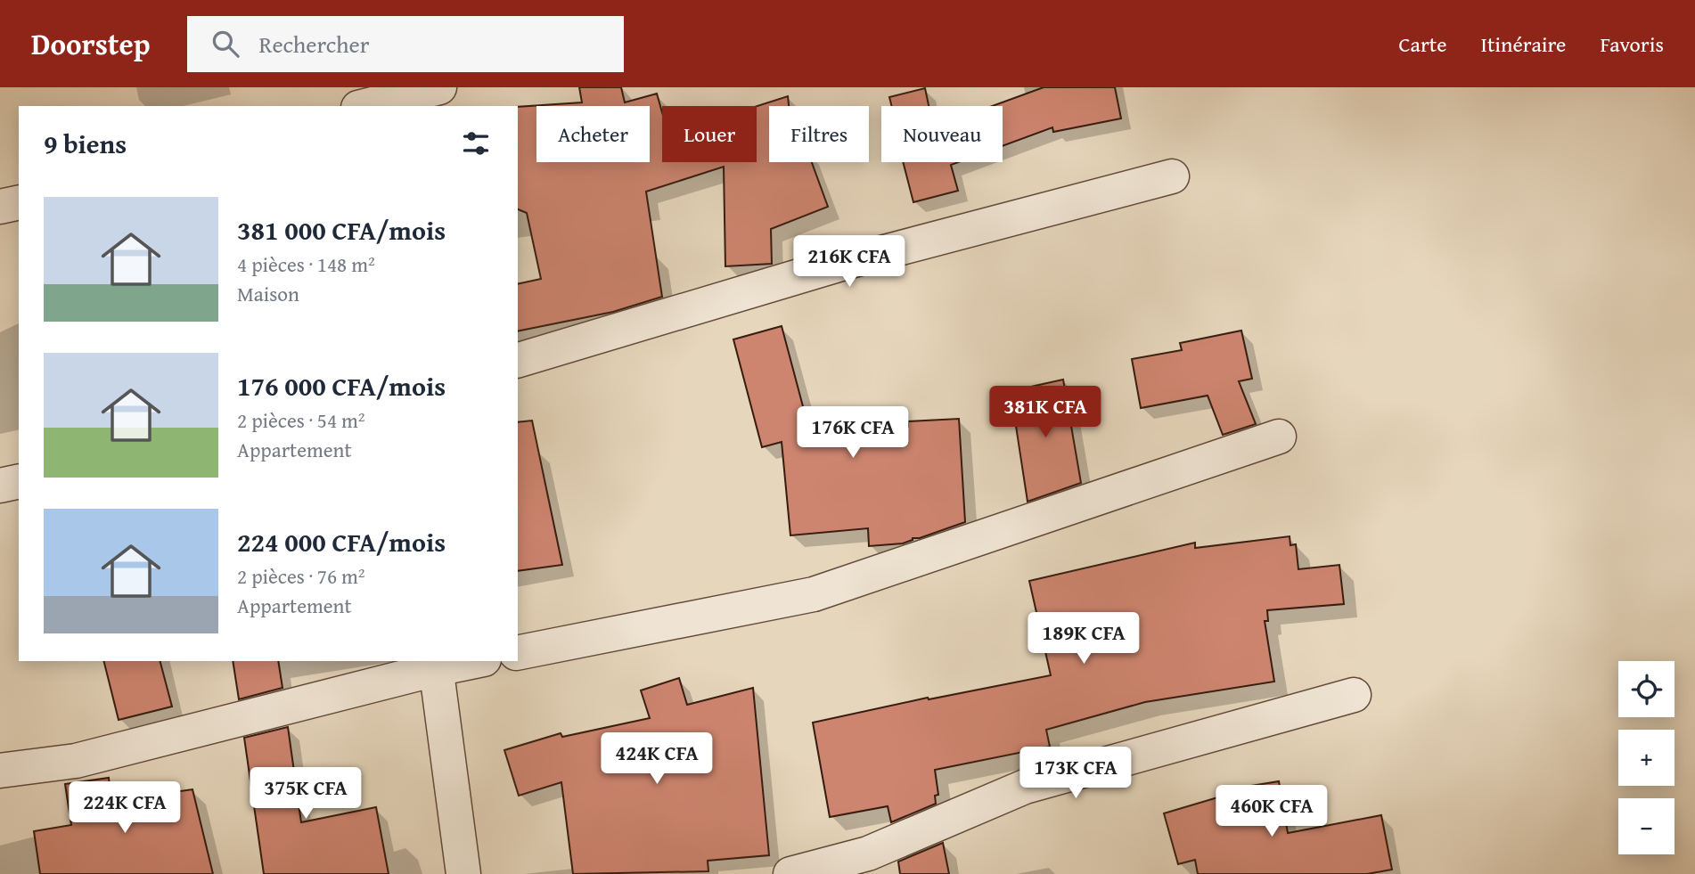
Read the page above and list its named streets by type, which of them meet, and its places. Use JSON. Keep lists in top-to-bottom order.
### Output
{
  "page": {
    "header": "Doorstep",
    "search": "Rechercher",
    "nav": ["Carte", "Itinéraire", "Favoris"],
    "chip": [
      "Acheter",
      "Louer",
      "Filtres",
      "Nouveau"
    ],
    "heading": "9 biens",
    "list": [
      {
        "name": "381 000 CFA/mois",
        "note": "4 pièces · 148 m² · Maison"
      },
      {
        "name": "176 000 CFA/mois",
        "note": "2 pièces · 54 m² · Appartement"
      },
      {
        "name": "224 000 CFA/mois",
        "note": "2 pièces · 76 m² · Appartement"
      }
    ],
    "price": [
      "216K CFA",
      "381K CFA",
      "176K CFA",
      "189K CFA",
      "424K CFA",
      "173K CFA",
      "375K CFA",
      "224K CFA",
      "460K CFA"
    ],
    "map_buttons": ["+", "−"]
  }
}
